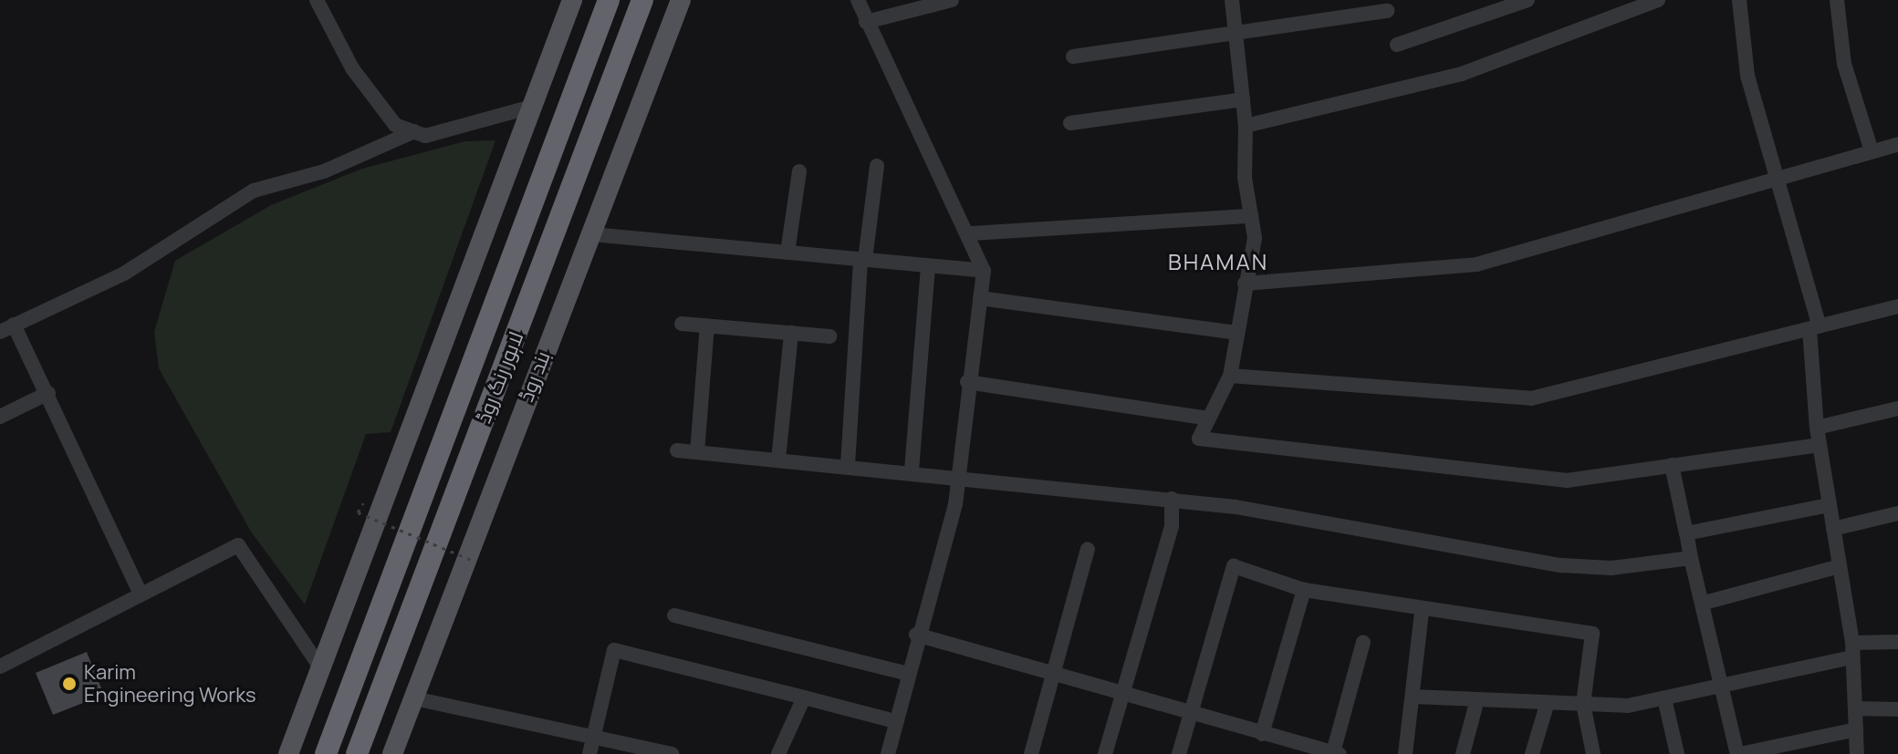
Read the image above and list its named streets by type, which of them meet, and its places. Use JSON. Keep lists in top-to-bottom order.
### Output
{
  "streets": {
    "highway": ["لاہور رنگ روڈ"],
    "main road": ["بند روڈ"]
  },
  "districts": ["BHAMAN"],
  "places": ["Karim Engineering Works"]
}
